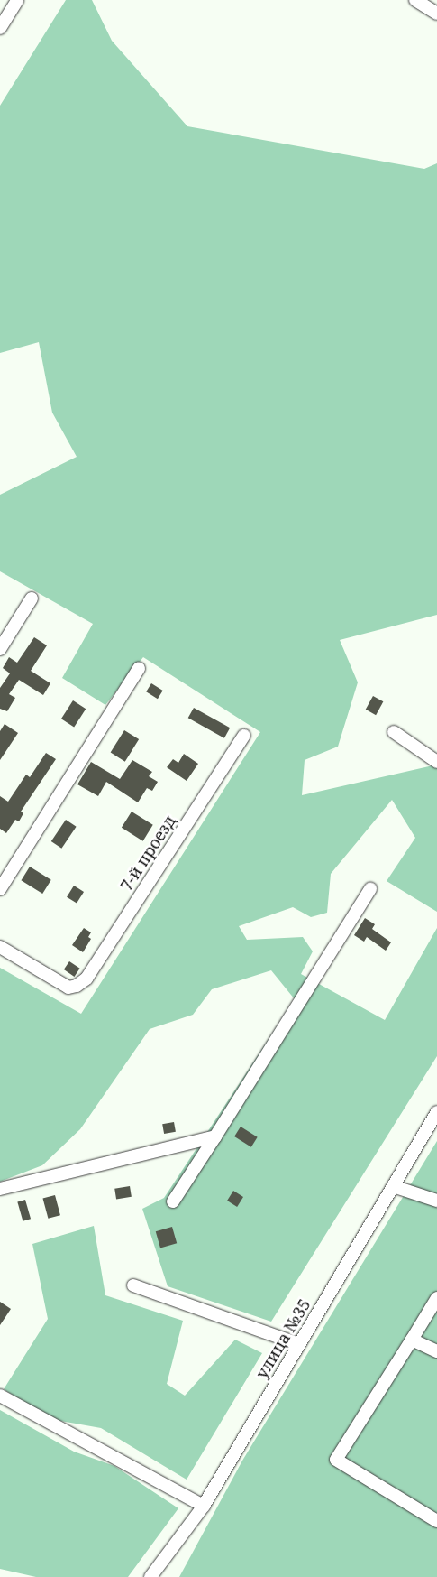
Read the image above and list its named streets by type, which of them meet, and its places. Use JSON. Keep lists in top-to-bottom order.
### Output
{
  "streets": {
    "street": ["7-й проезд", "улица №35"]
  }
}
